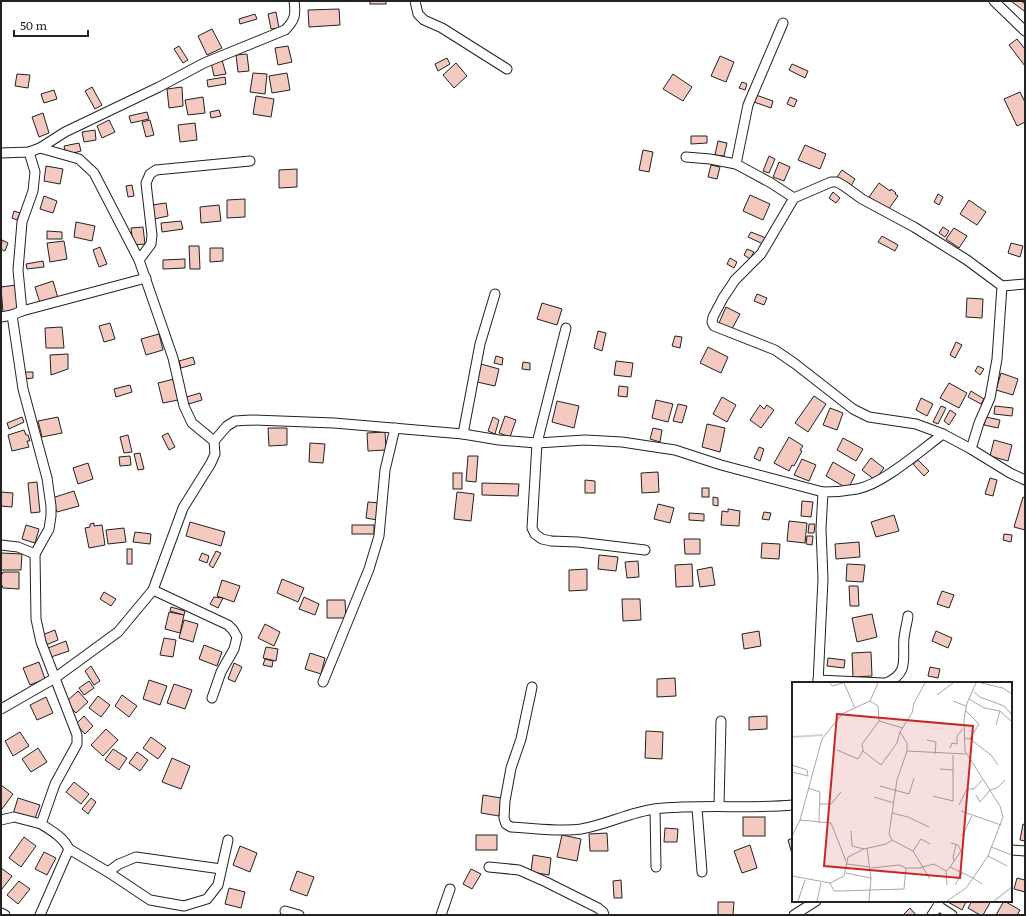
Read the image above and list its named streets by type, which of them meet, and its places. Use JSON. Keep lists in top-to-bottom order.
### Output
{
  "scale_bar": "50 m"
}
